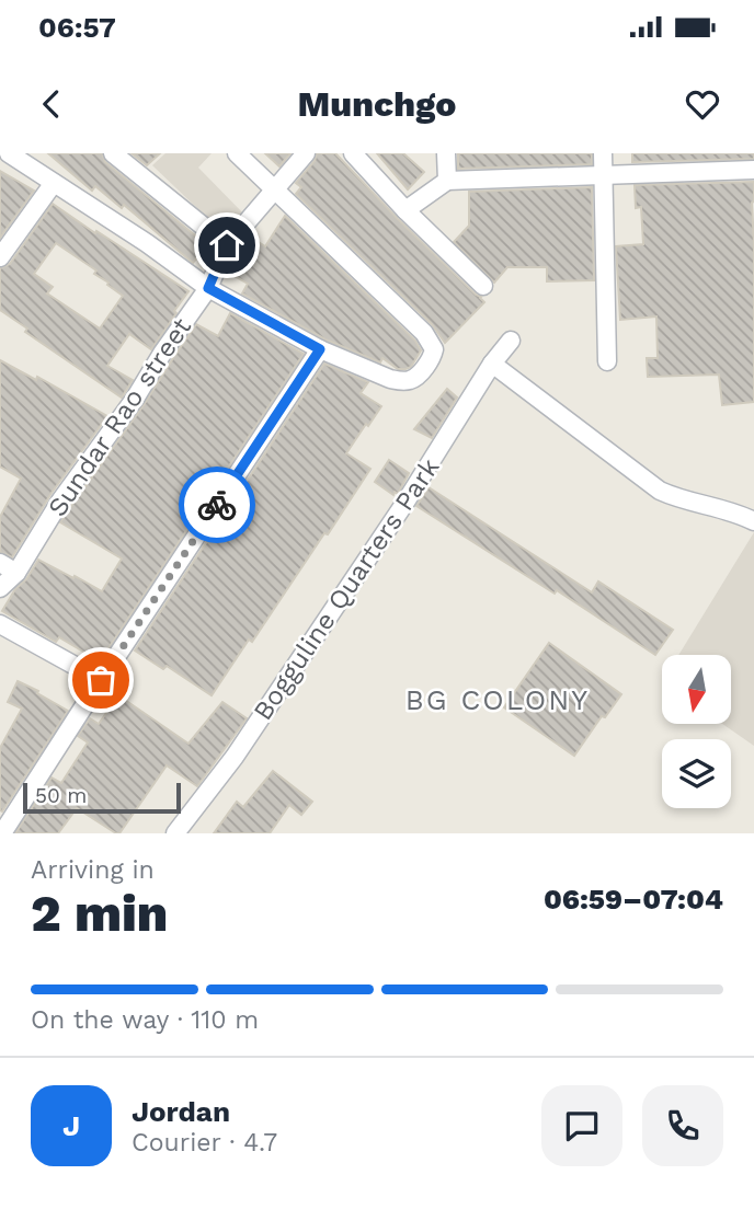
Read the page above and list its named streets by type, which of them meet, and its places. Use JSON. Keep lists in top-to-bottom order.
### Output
{
  "streets": {
    "street": ["Sundar Rao street", "Bogguline Quarters Park"]
  },
  "districts": ["BG COLONY"],
  "scale_bar": "50 m",
  "north": "bottom",
  "page": {
    "status": "06:57",
    "header": "Munchgo",
    "scale": "50 m",
    "heading": ["2 min", "Arriving in", "06:59–07:04"],
    "panel": ["Jordan", "Courier · 4.7"],
    "bar": "On the way · 110 m",
    "round": "J"
  }
}
